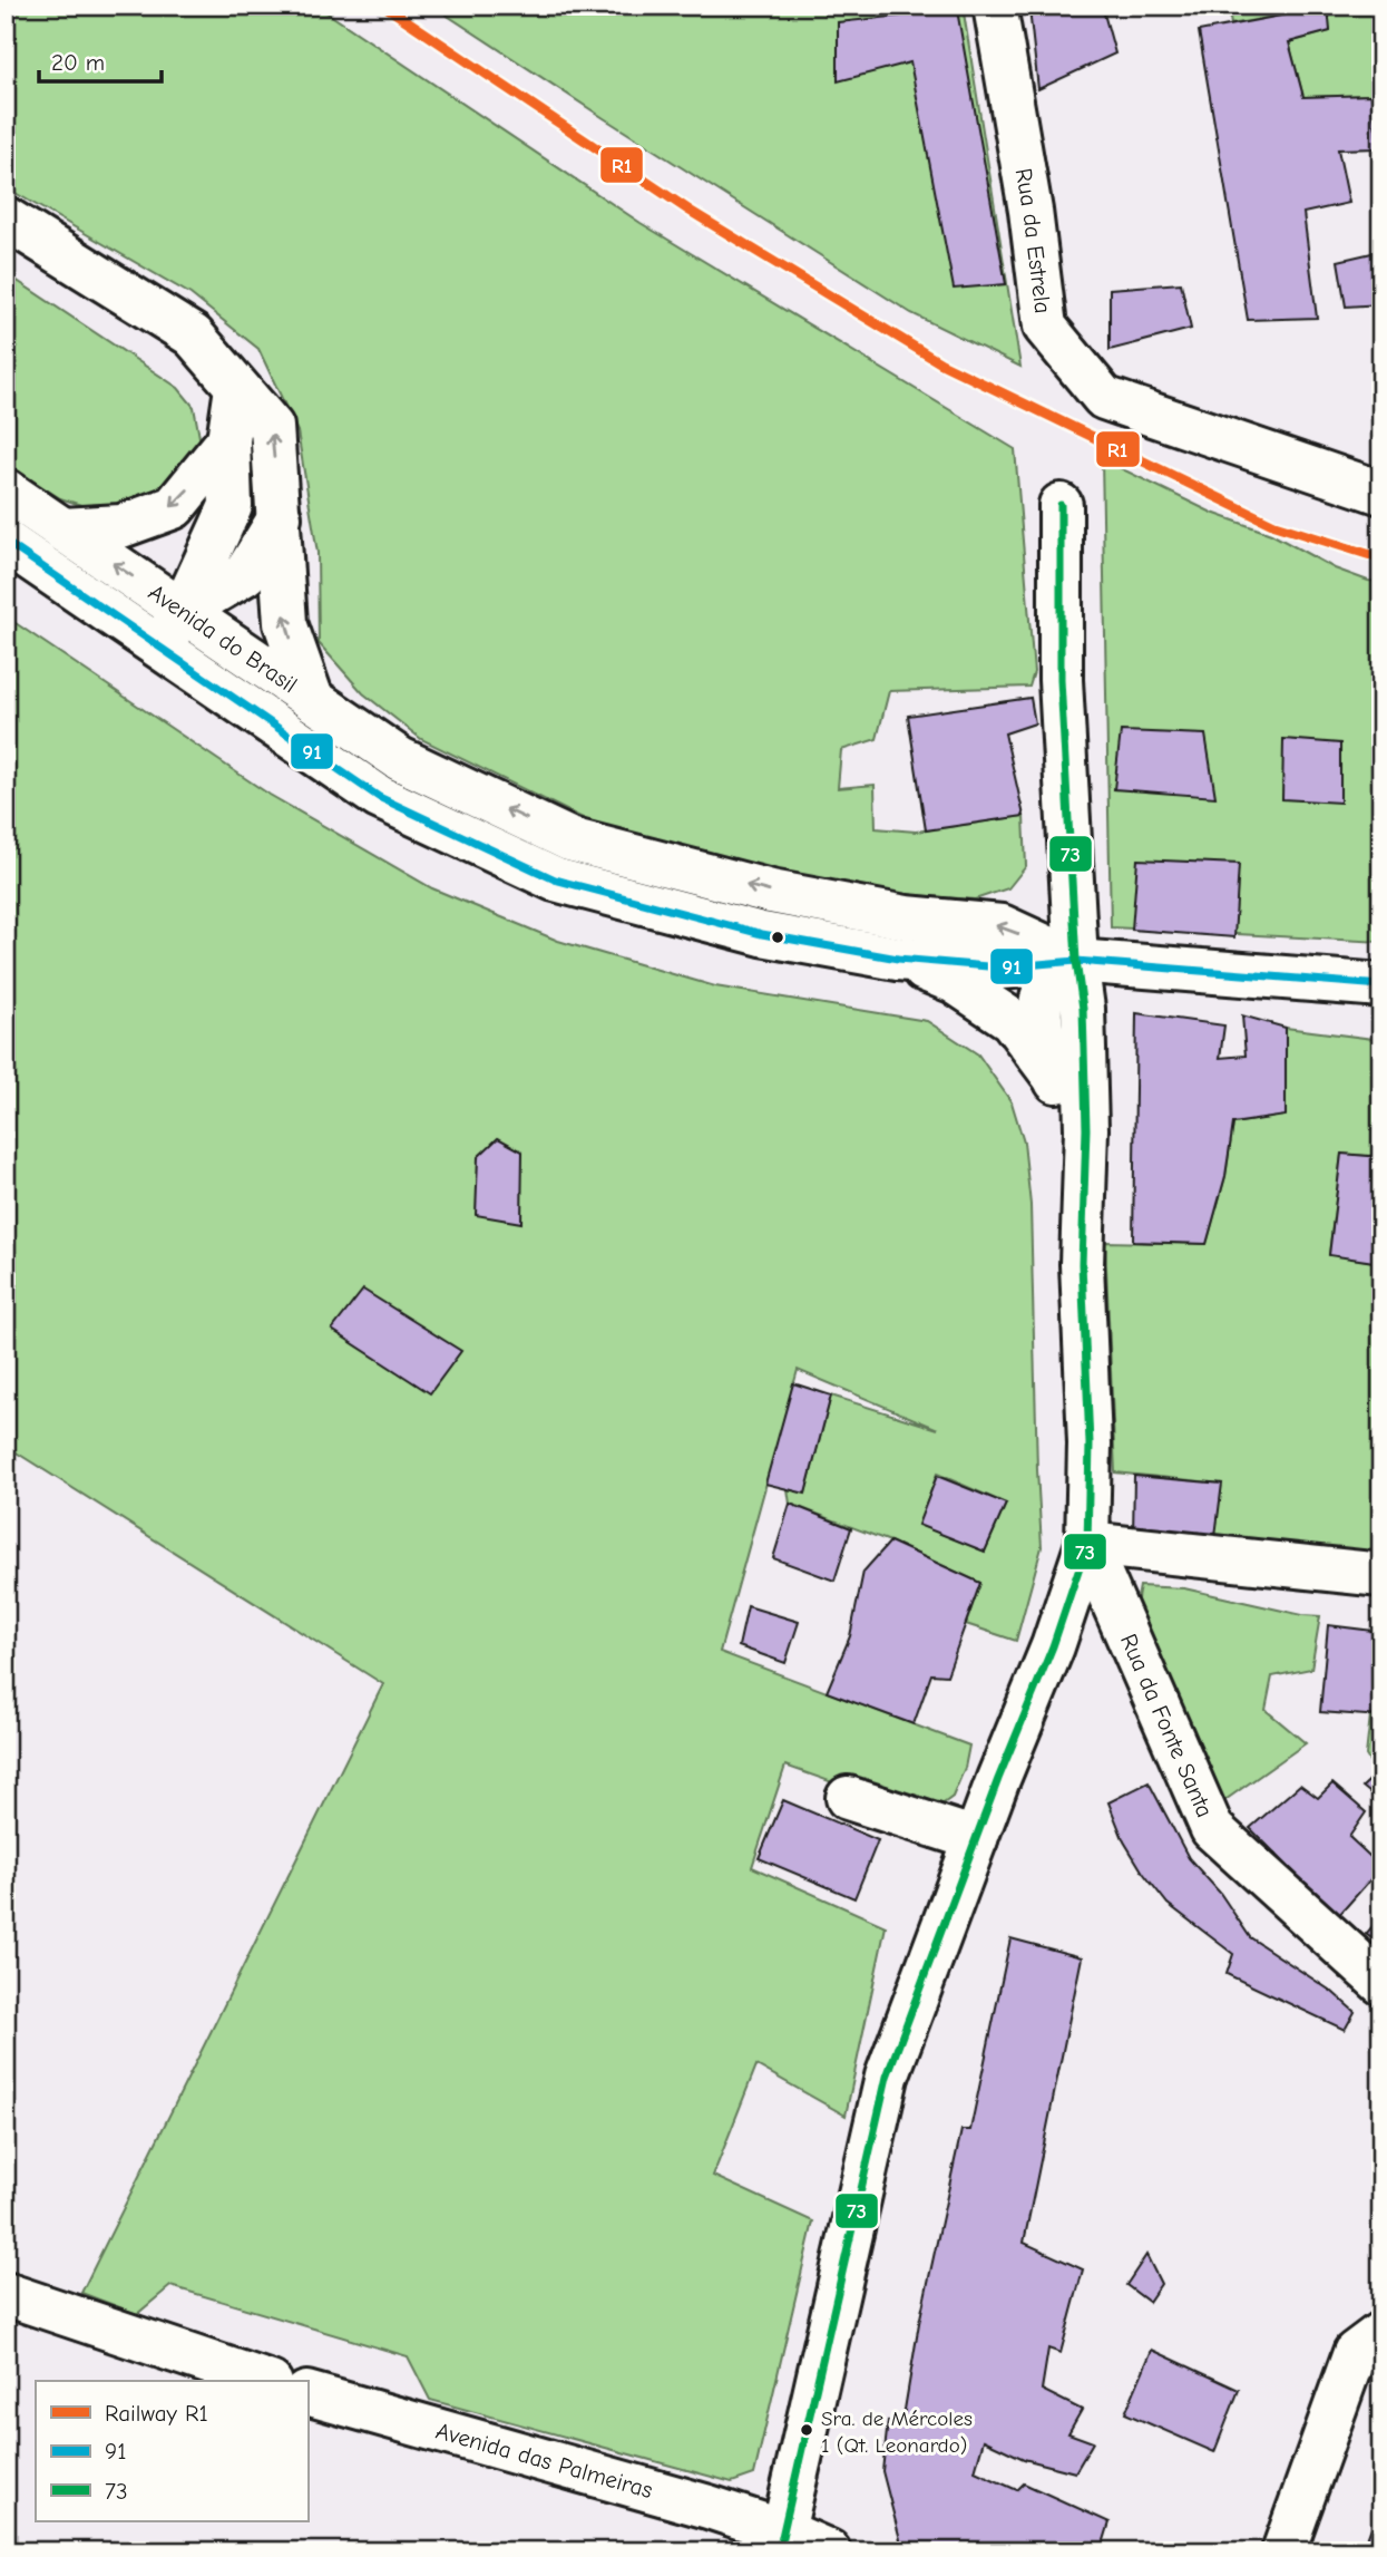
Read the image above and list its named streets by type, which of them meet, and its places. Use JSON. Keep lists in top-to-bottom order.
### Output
{
  "streets": {
    "street": [
      "Rua da Estrela",
      "Avenida do Brasil",
      "Rua da Fonte Santa",
      "Avenida das Palmeiras"
    ]
  },
  "places": ["Sra. de Mércoles 1 (Qt. Leonardo)"],
  "lines": ["rail line R1", "transit line 73", "transit line 91"],
  "legend": ["Railway R1", "91", "73"],
  "scale_bar": "20 m"
}
